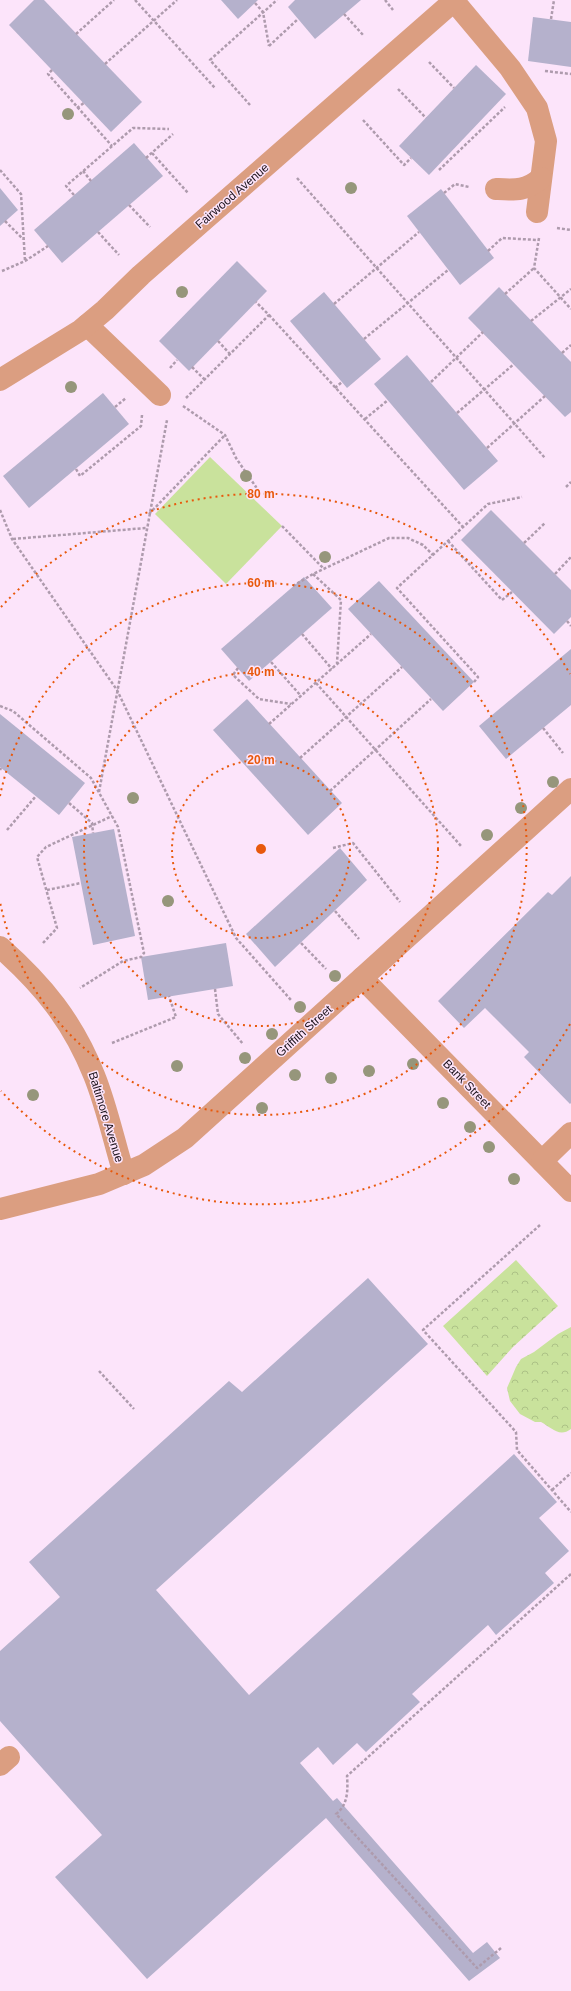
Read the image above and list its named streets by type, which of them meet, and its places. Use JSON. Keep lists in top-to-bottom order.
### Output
{
  "streets": {
    "street": [
      "Fairwood Avenue",
      "Griffith Street",
      "Bank Street",
      "Baltimore Avenue"
    ]
  },
  "crossings": [
    ["Griffith Street", "Bank Street"],
    ["Griffith Street", "Baltimore Avenue"]
  ],
  "rings": [
    "80 m",
    "60 m",
    "40 m",
    "20 m"
  ]
}
